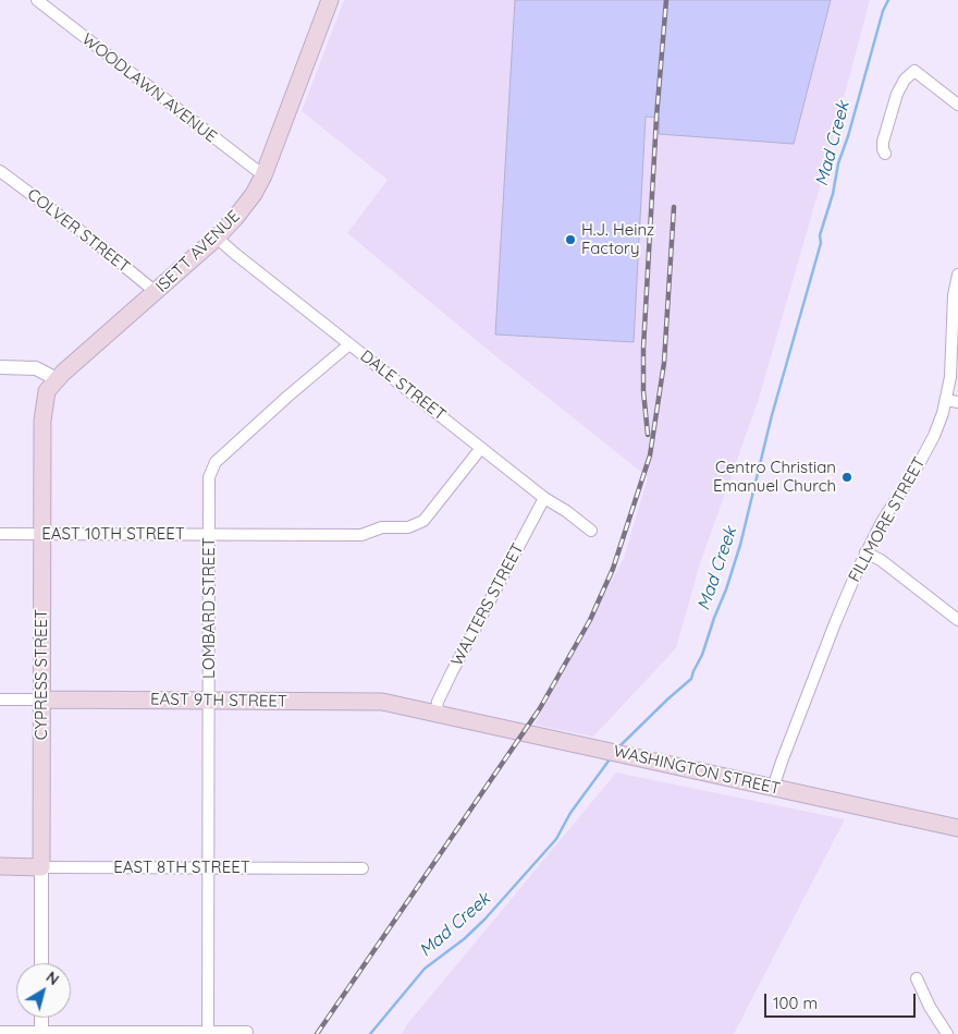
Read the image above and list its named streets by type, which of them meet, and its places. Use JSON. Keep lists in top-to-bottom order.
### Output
{
  "streets": {
    "main road": [
      "ISETT AVENUE",
      "CYPRESS STREET",
      "EAST 9TH STREET",
      "WASHINGTON STREET",
      "EAST 8TH STREET"
    ],
    "street": [
      "WOODLAWN AVENUE",
      "COLVER STREET",
      "DALE STREET",
      "FILLMORE STREET",
      "EAST 10TH STREET",
      "WALTERS STREET",
      "LOMBARD STREET"
    ]
  },
  "crossings": [
    ["WOODLAWN AVENUE", "ISETT AVENUE"],
    ["COLVER STREET", "ISETT AVENUE"],
    ["ISETT AVENUE", "DALE STREET"],
    ["ISETT AVENUE", "CYPRESS STREET"],
    ["DALE STREET", "EAST 10TH STREET"],
    ["DALE STREET", "WALTERS STREET"],
    ["DALE STREET", "LOMBARD STREET"],
    ["FILLMORE STREET", "WASHINGTON STREET"],
    ["EAST 10TH STREET", "LOMBARD STREET"],
    ["EAST 10TH STREET", "CYPRESS STREET"],
    ["WALTERS STREET", "EAST 9TH STREET"],
    ["WALTERS STREET", "WASHINGTON STREET"],
    ["LOMBARD STREET", "EAST 9TH STREET"],
    ["LOMBARD STREET", "EAST 8TH STREET"],
    ["CYPRESS STREET", "EAST 9TH STREET"],
    ["CYPRESS STREET", "EAST 8TH STREET"],
    ["EAST 9TH STREET", "WASHINGTON STREET"]
  ],
  "water": ["Mad Creek"],
  "places": ["H.J. Heinz Factory", "Centro Christian Emanuel Church"],
  "scale_bar": "100 m",
  "north": "top right"
}
